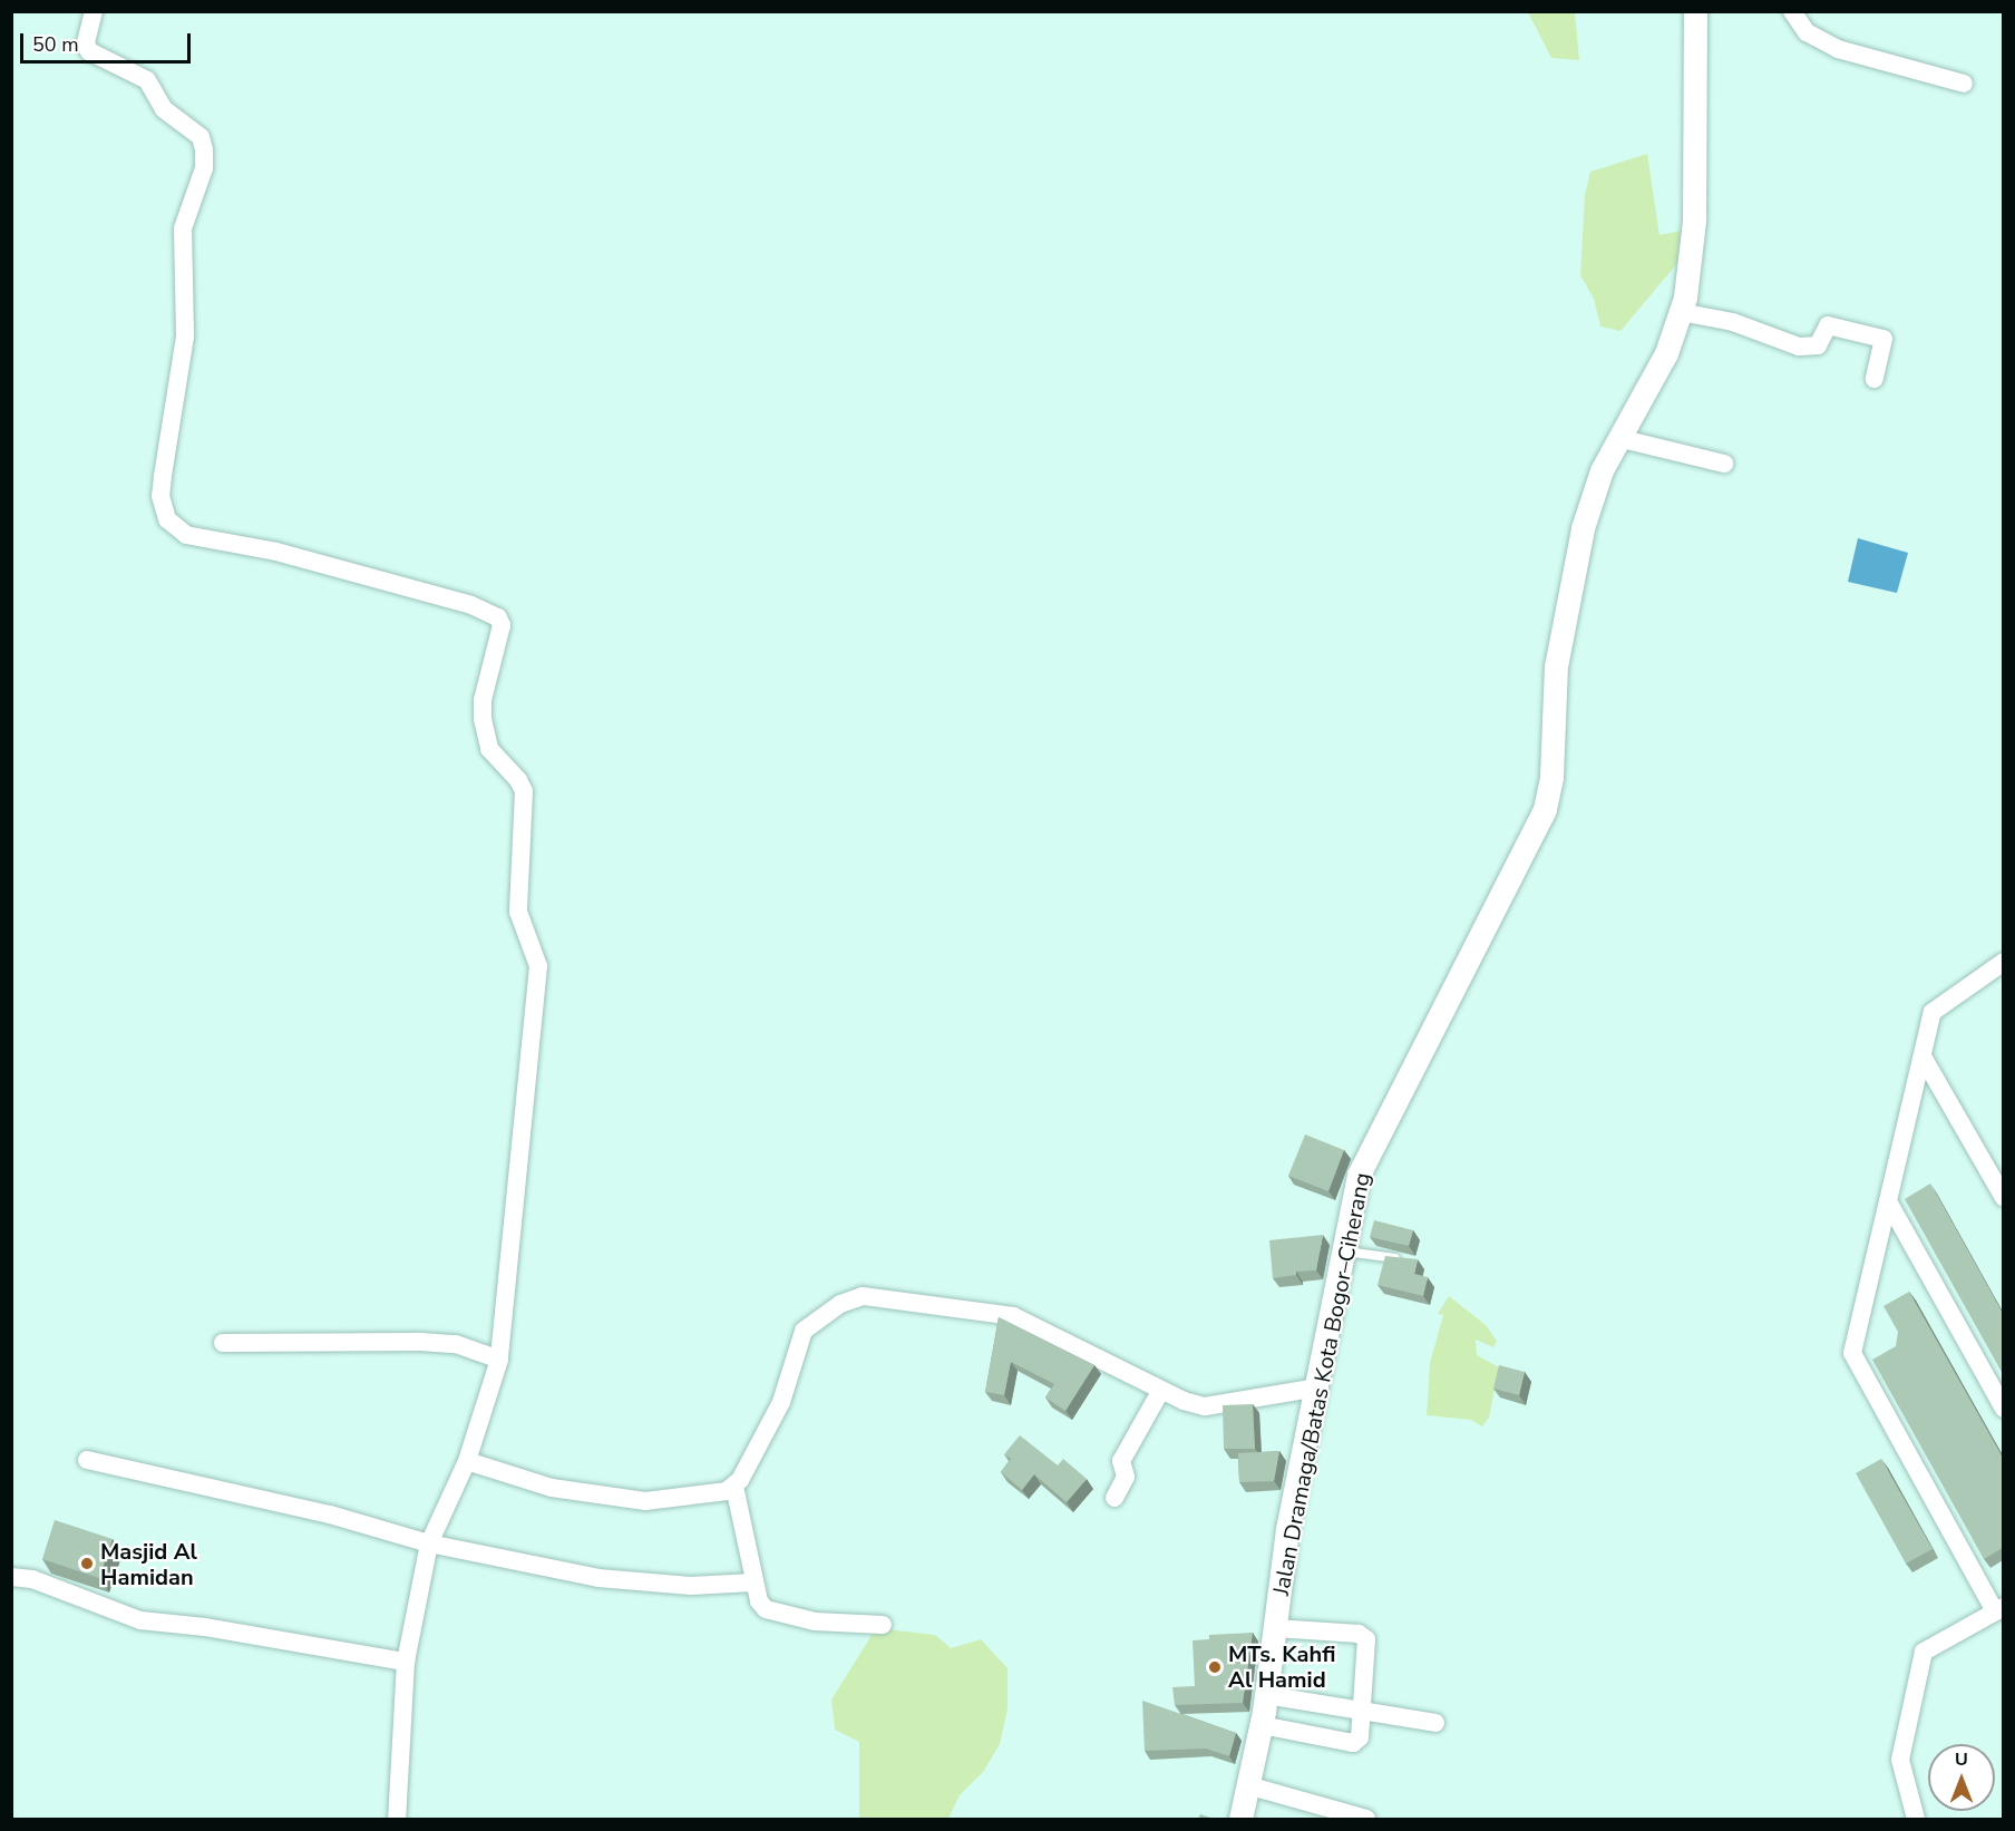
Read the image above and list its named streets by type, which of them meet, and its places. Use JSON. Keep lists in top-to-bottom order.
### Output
{
  "streets": {
    "street": ["Jalan Dramaga/Batas Kota Bogor–Ciherang"]
  },
  "places": ["Masjid Al Hamidan", "MTs. Kahfi Al Hamid"],
  "scale_bar": "50 m",
  "north": "top"
}
